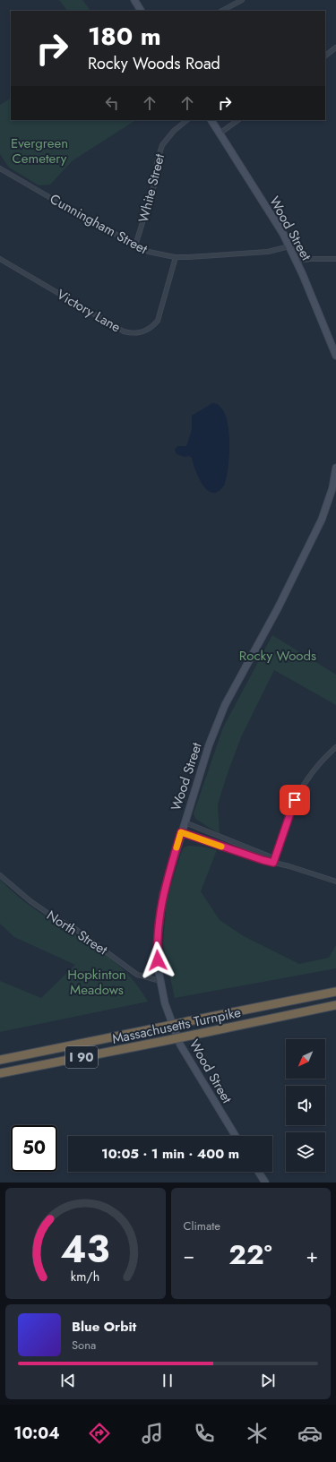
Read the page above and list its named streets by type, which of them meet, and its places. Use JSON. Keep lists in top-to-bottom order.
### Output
{
  "streets": {
    "highway": ["Massachusetts Turnpike", "I 90"],
    "main road": ["Wood Street"],
    "street": [
      "White Street",
      "Cunningham Street",
      "Victory Lane",
      "North Street"
    ]
  },
  "crossings": [
    ["White Street", "Cunningham Street"],
    ["Cunningham Street", "Wood Street"],
    ["Cunningham Street", "Victory Lane"],
    ["Wood Street", "North Street"]
  ],
  "parks": ["Evergreen Cemetery", "Rocky Woods", "Hopkinton Meadows"],
  "north": "bottom left",
  "page": {
    "turn": ["180 m", "Rocky Woods Road"],
    "limit": "50",
    "trip": "10:05 · 1 min · 400 m",
    "tile": "Climate",
    "heat": ["−", "22°", "+"],
    "song": ["Blue Orbit", "Sona"],
    "tabs": "10:04",
    "gauge": ["43", "km/h"]
  }
}
